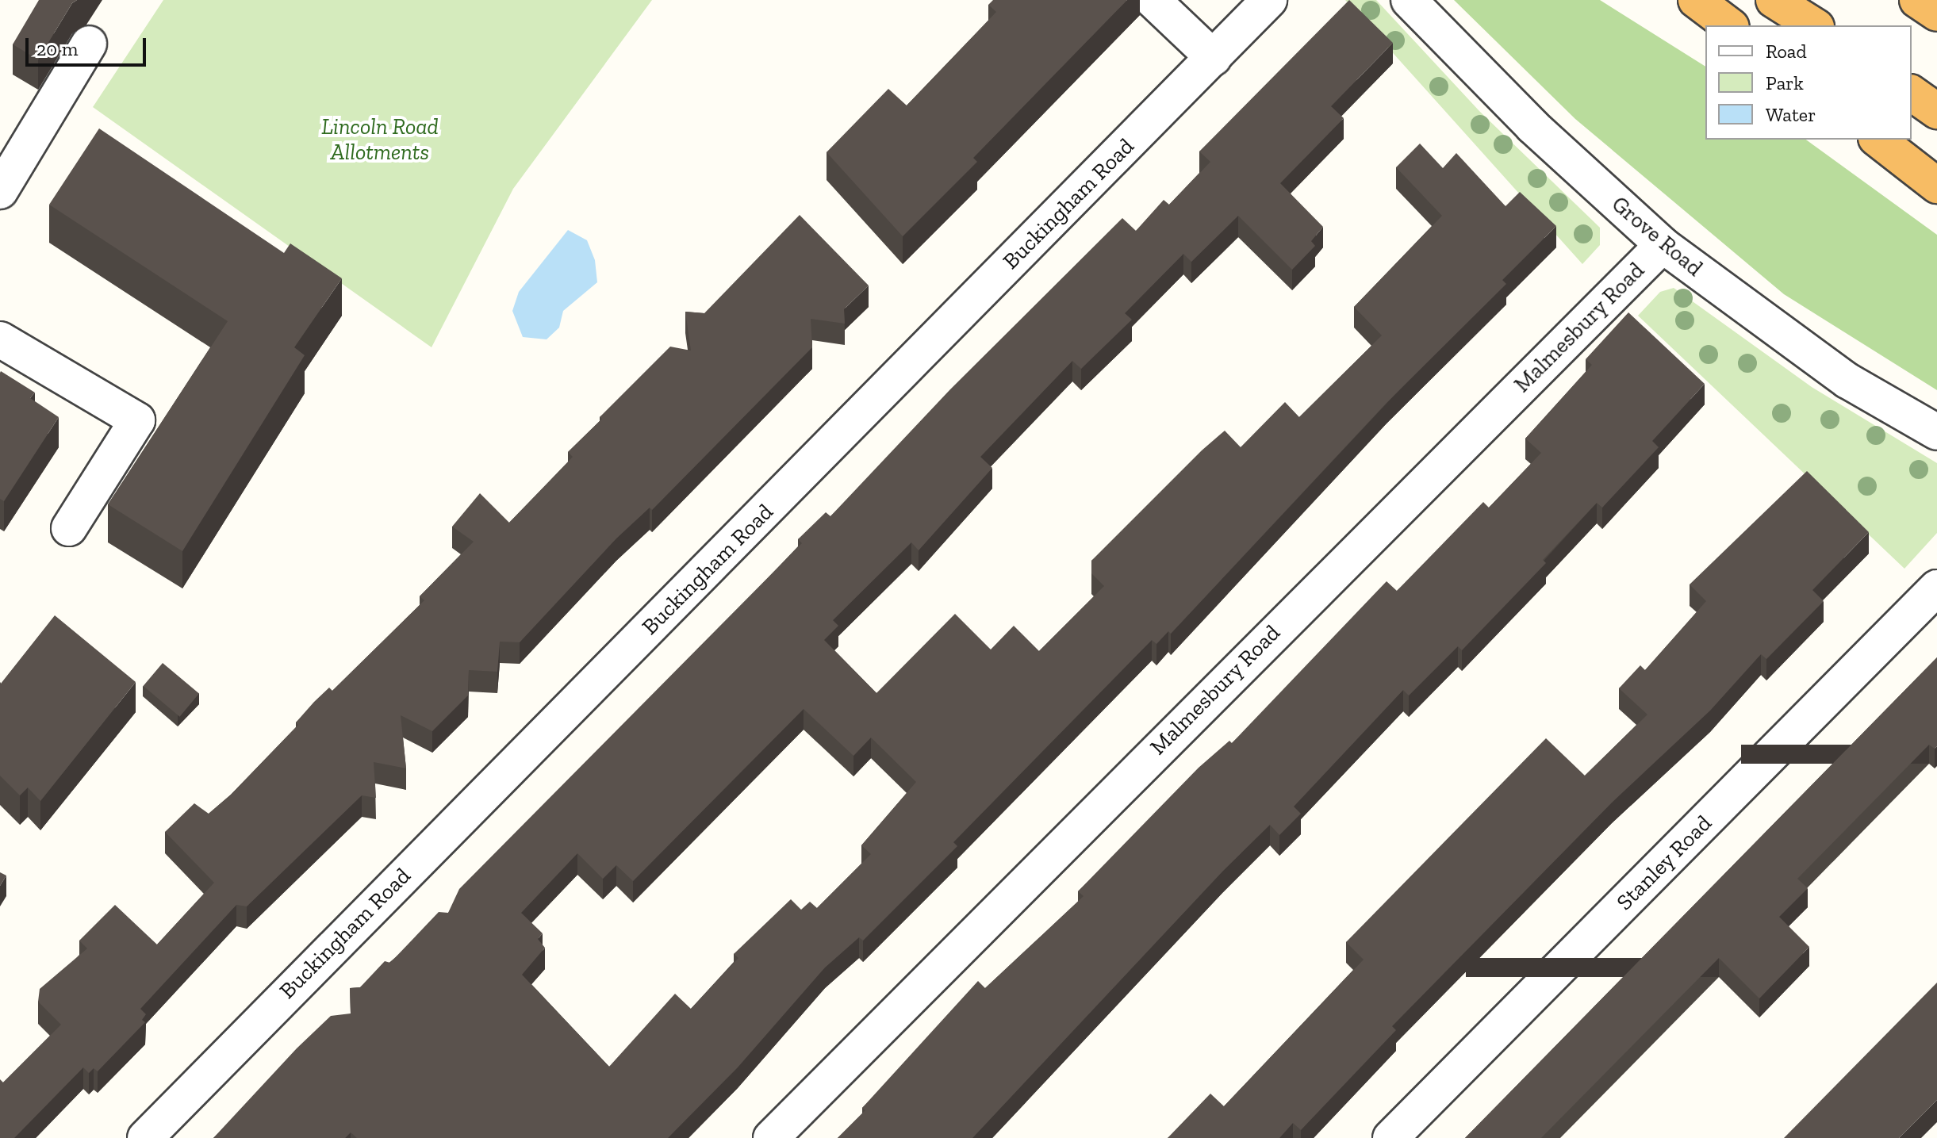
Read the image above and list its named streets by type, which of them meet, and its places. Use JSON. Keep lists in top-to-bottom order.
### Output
{
  "streets": {
    "street": [
      "Buckingham Road",
      "Grove Road",
      "Malmesbury Road",
      "Stanley Road"
    ]
  },
  "crossings": [
    ["Grove Road", "Malmesbury Road"]
  ],
  "parks": ["Lincoln Road Allotments"],
  "legend": ["Road", "Park", "Water"],
  "scale_bar": "20 m"
}
